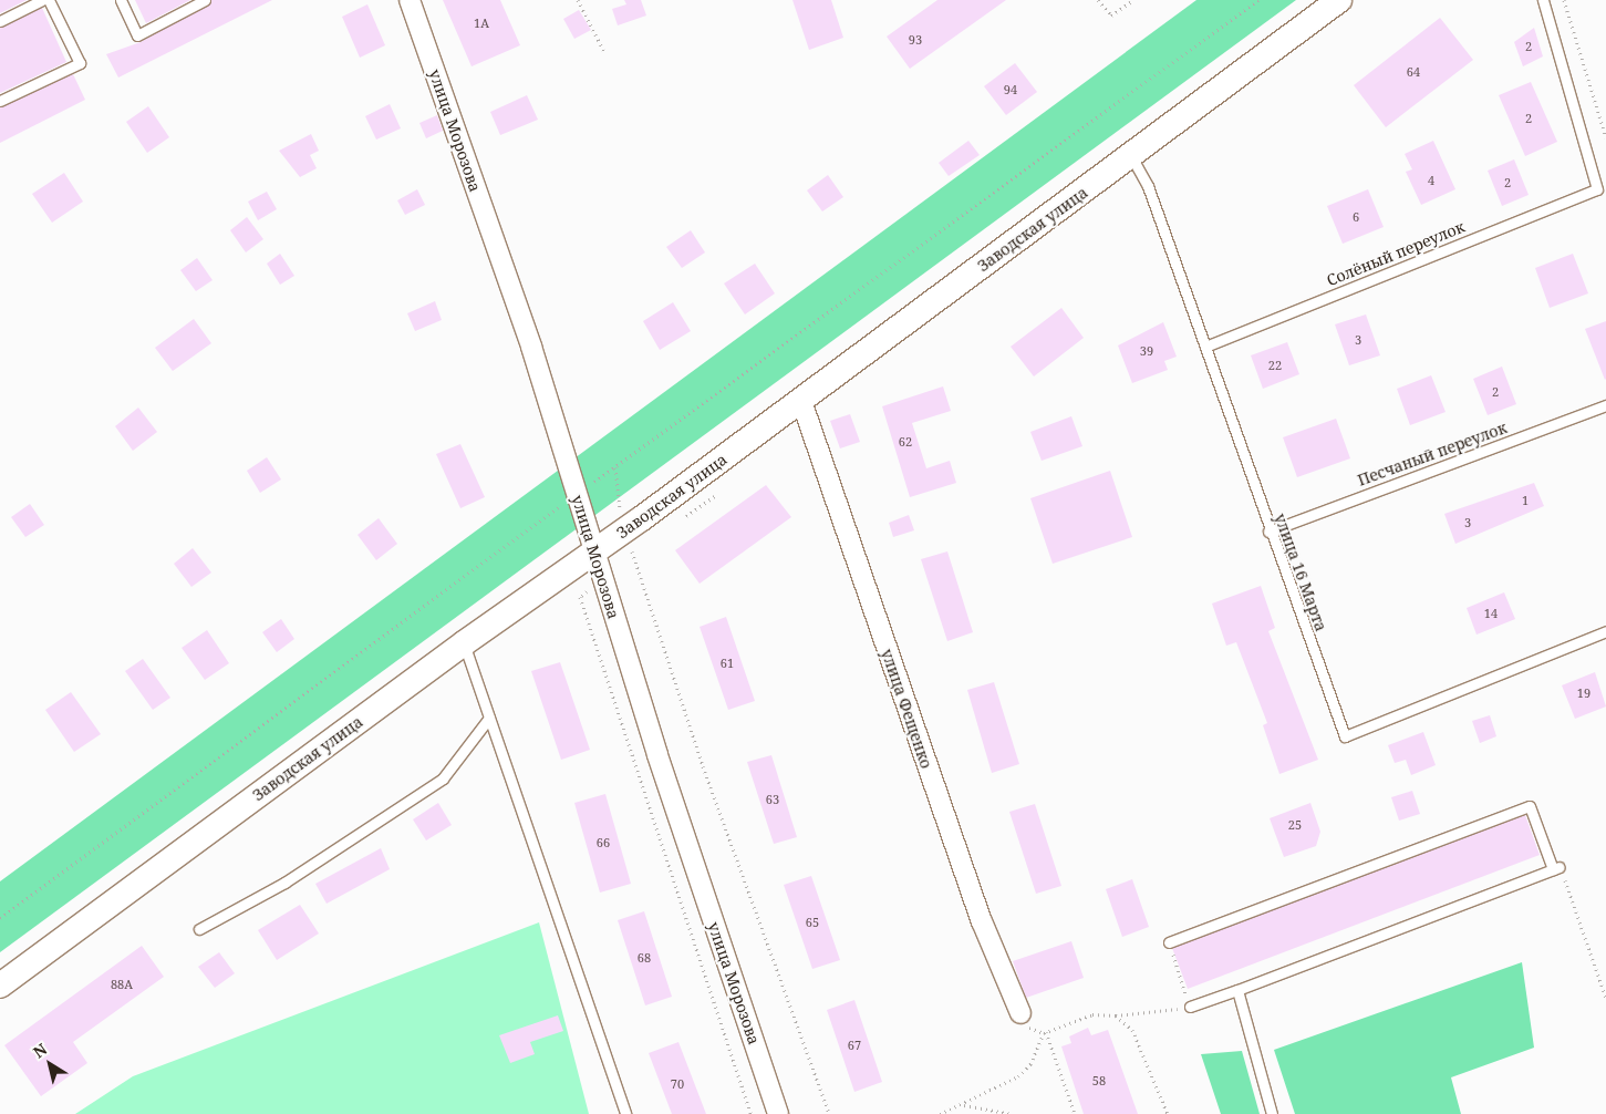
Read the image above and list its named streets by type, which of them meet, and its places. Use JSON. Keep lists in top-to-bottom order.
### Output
{
  "streets": {
    "street": ["улица Морозова", "Заводская улица", "улица Фещенко"],
    "lane": ["Солёный переулок", "Песчаный переулок", "улица 16 Марта"]
  },
  "crossings": [
    ["улица Морозова", "Заводская улица"],
    ["Заводская улица", "улица 16 Марта"],
    ["Заводская улица", "улица Фещенко"],
    ["Солёный переулок", "улица 16 Марта"],
    ["Песчаный переулок", "улица 16 Марта"]
  ],
  "house_numbers": [
    "1А",
    "93",
    "2",
    "64",
    "94",
    "2",
    "4",
    "2",
    "6",
    "3",
    "39",
    "22",
    "2",
    "62",
    "1",
    "3",
    "14",
    "61",
    "19",
    "63",
    "25",
    "66",
    "65",
    "68",
    "88А",
    "67",
    "58",
    "70"
  ],
  "north": "top left"
}
